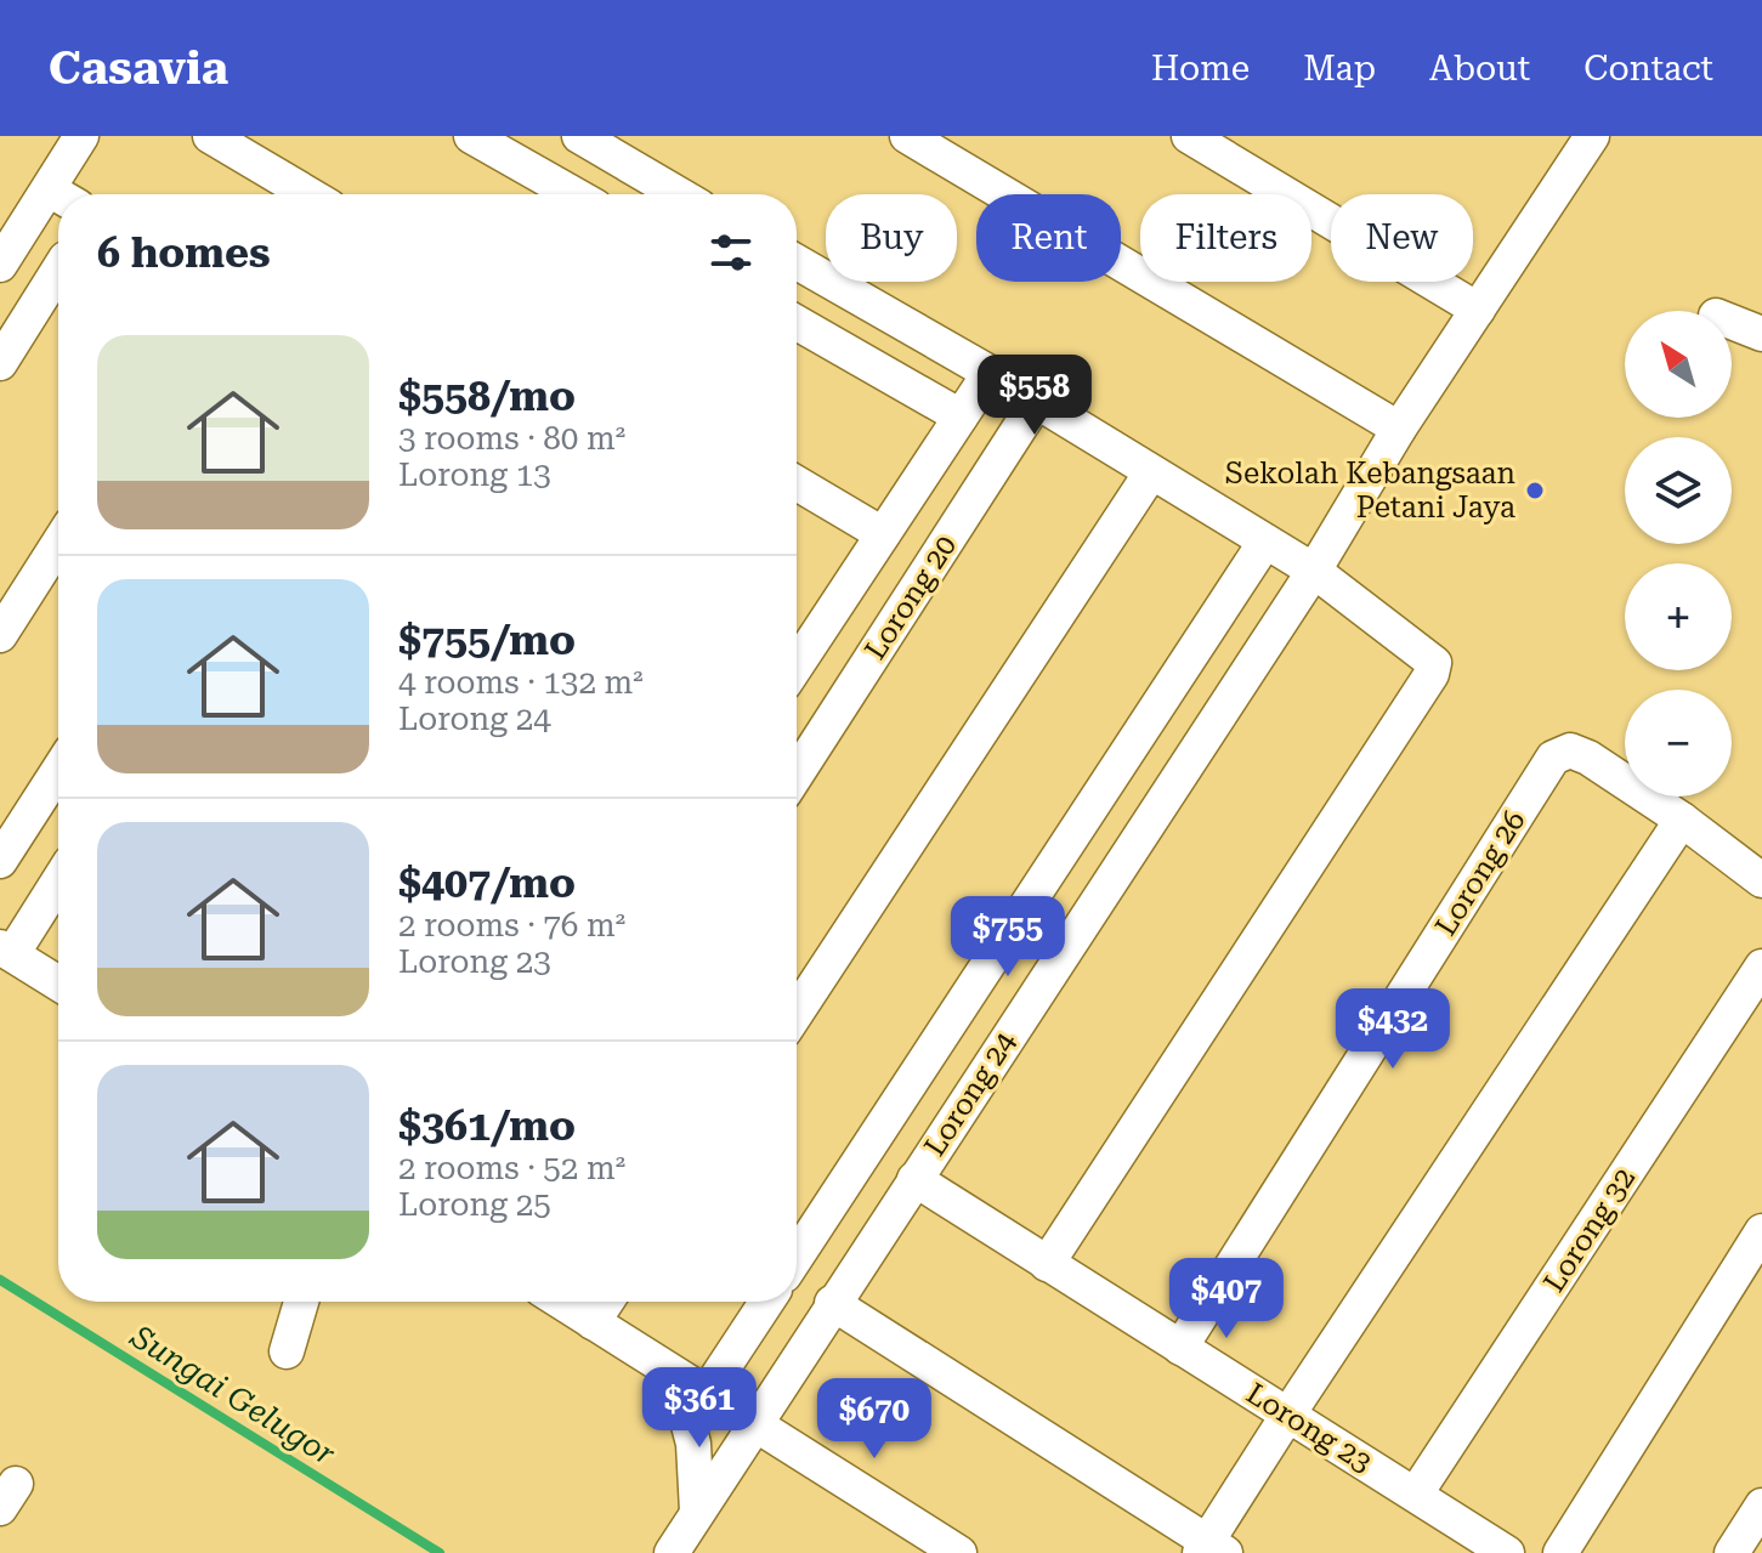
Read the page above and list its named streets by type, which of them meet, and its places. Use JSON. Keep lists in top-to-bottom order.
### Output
{
  "streets": {
    "street": [
      "Lorong 20",
      "Lorong 26",
      "Lorong 24",
      "Lorong 32",
      "Lorong 23"
    ]
  },
  "crossings": [
    ["Lorong 26", "Lorong 23"],
    ["Lorong 24", "Lorong 23"],
    ["Lorong 32", "Lorong 23"]
  ],
  "water": ["Sungai Gelugor"],
  "places": ["Sekolah Kebangsaan Petani Jaya"],
  "north": "top left",
  "page": {
    "header": "Casavia",
    "nav": [
      "Home",
      "Map",
      "About",
      "Contact"
    ],
    "chip": [
      "Buy",
      "Rent",
      "Filters",
      "New"
    ],
    "heading": "6 homes",
    "map_buttons": ["+", "−"],
    "list": [
      {
        "name": "$558/mo",
        "note": "3 rooms · 80 m² · Lorong 13"
      },
      {
        "name": "$755/mo",
        "note": "4 rooms · 132 m² · Lorong 24"
      },
      {
        "name": "$407/mo",
        "note": "2 rooms · 76 m² · Lorong 23"
      },
      {
        "name": "$361/mo",
        "note": "2 rooms · 52 m² · Lorong 25"
      }
    ],
    "price": [
      "$558",
      "$755",
      "$432",
      "$407",
      "$361",
      "$670"
    ]
  }
}
